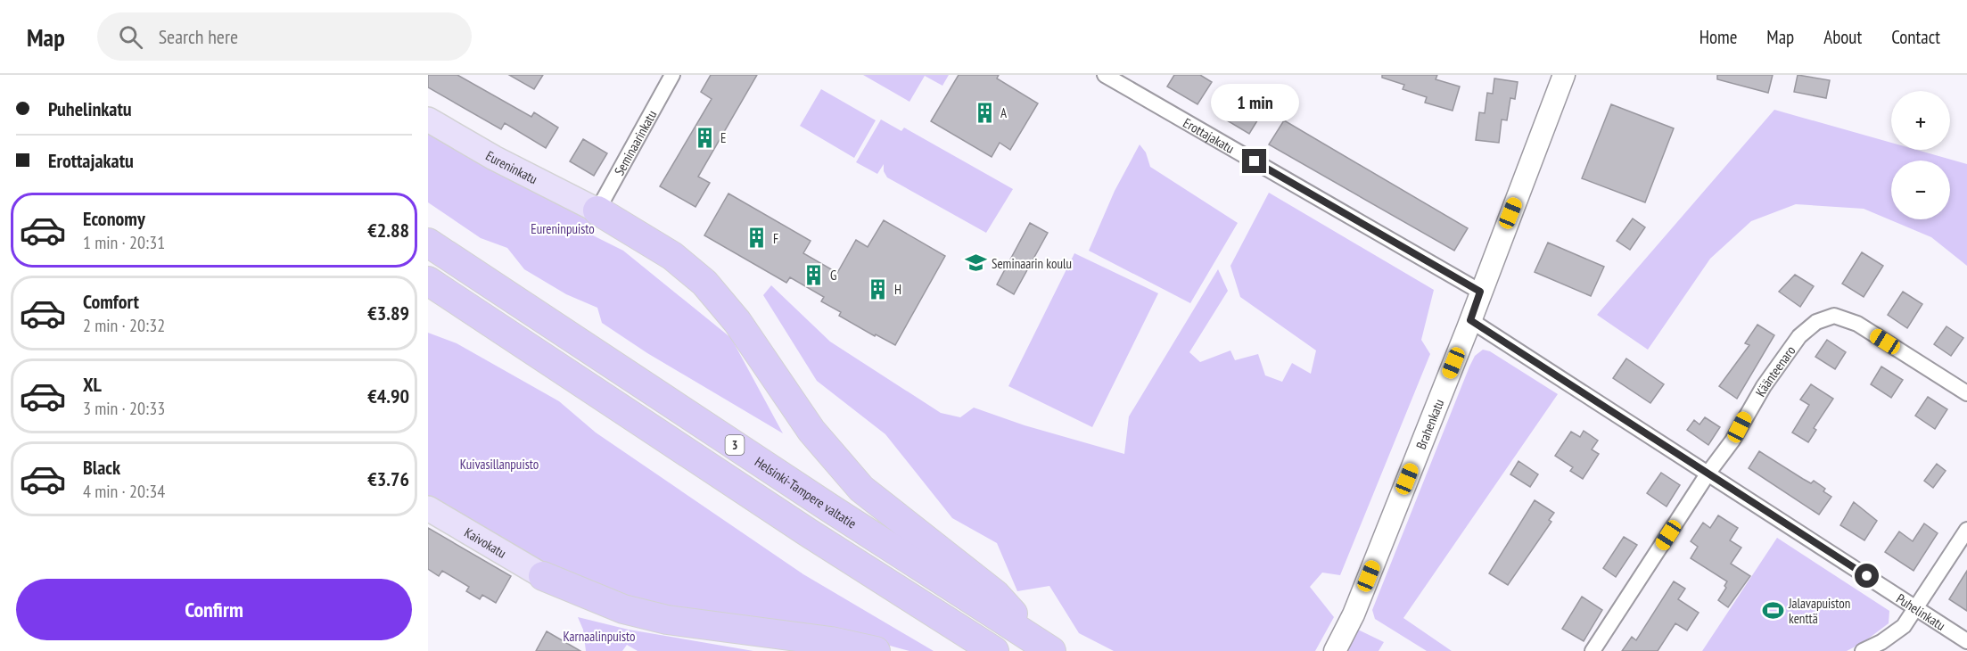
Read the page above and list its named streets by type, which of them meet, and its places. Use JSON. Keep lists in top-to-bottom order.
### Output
{
  "streets": {
    "highway": ["3", "Helsinki-Tampere valtatie"],
    "main road": ["Eureninkatu", "Brahenkatu", "Kaivokatu"],
    "street": [
      "Erottajakatu",
      "Seminaarinkatu",
      "Käänteenaro",
      "Puhelinkatu"
    ]
  },
  "crossings": [
    ["Erottajakatu", "Brahenkatu"],
    ["Seminaarinkatu", "Eureninkatu"],
    ["Käänteenaro", "Puhelinkatu"],
    ["Brahenkatu", "Puhelinkatu"]
  ],
  "parks": ["Eureninpuisto", "Kuivasillanpuisto", "Karnaalinpuisto"],
  "places": {
    "building": [
      "A",
      "E",
      "F",
      "G",
      "H"
    ],
    "school or university": ["Seminaarin koulu"],
    "sports": ["Jalavapuiston kenttä"]
  },
  "page": {
    "header": "Map",
    "search": "Search here",
    "nav": [
      "Home",
      "Map",
      "About",
      "Contact"
    ],
    "banner": ["Puhelinkatu", "Erottajakatu"],
    "bubble": "1 min",
    "map_buttons": ["+", "−"],
    "list": [
      {
        "name": "Economy",
        "note": "1 min · 20:31",
        "value": "€2.88"
      },
      {
        "name": "Comfort",
        "note": "2 min · 20:32",
        "value": "€3.89"
      },
      {
        "name": "XL",
        "note": "3 min · 20:33",
        "value": "€4.90"
      },
      {
        "name": "Black",
        "note": "4 min · 20:34",
        "value": "€3.76"
      }
    ],
    "buttons": "Confirm"
  }
}
